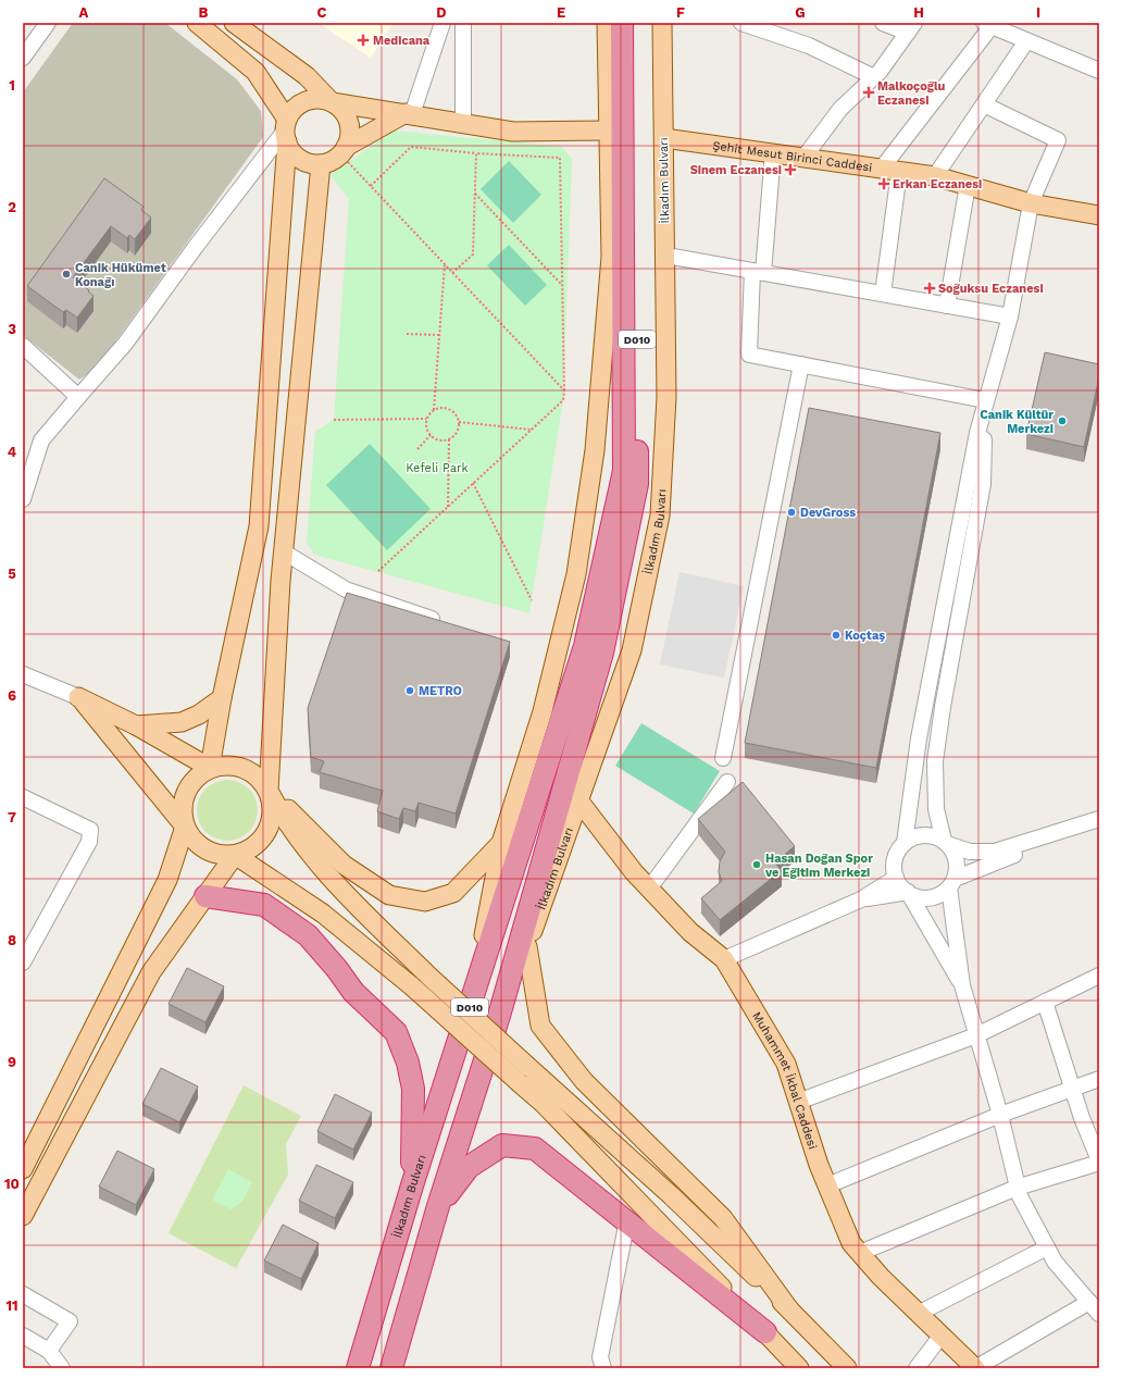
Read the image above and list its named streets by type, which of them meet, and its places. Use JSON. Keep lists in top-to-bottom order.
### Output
{
  "streets": {
    "highway": ["İlkadım Bulvarı", "D010"],
    "main road": ["Şehit Mesut Birinci Caddesi", "Muhammet İkbal Caddesi"]
  },
  "crossings": [
    ["Şehit Mesut Birinci Caddesi", "İlkadım Bulvarı"],
    ["İlkadım Bulvarı", "Muhammet İkbal Caddesi"]
  ],
  "parks": ["Kefeli Park"],
  "places": {
    "health": [
      "Medicana",
      "Malkoçoğlu Eczanesi",
      "Sinem Eczanesi",
      "Erkan Eczanesi",
      "Soğuksu Eczanesi"
    ],
    "other": [
      "Canik Hükümet Konağı",
      "Canik Kültür Merkezi",
      "DevGross",
      "Koçtaş",
      "METRO",
      "Hasan Doğan Spor ve Eğitim Merkezi"
    ]
  },
  "grid": {
    "columns": [
      "A",
      "B",
      "C",
      "D",
      "E",
      "F",
      "G",
      "H",
      "I"
    ],
    "rows": [
      "1",
      "2",
      "3",
      "4",
      "5",
      "6",
      "7",
      "8",
      "9",
      "10",
      "11"
    ]
  }
}
